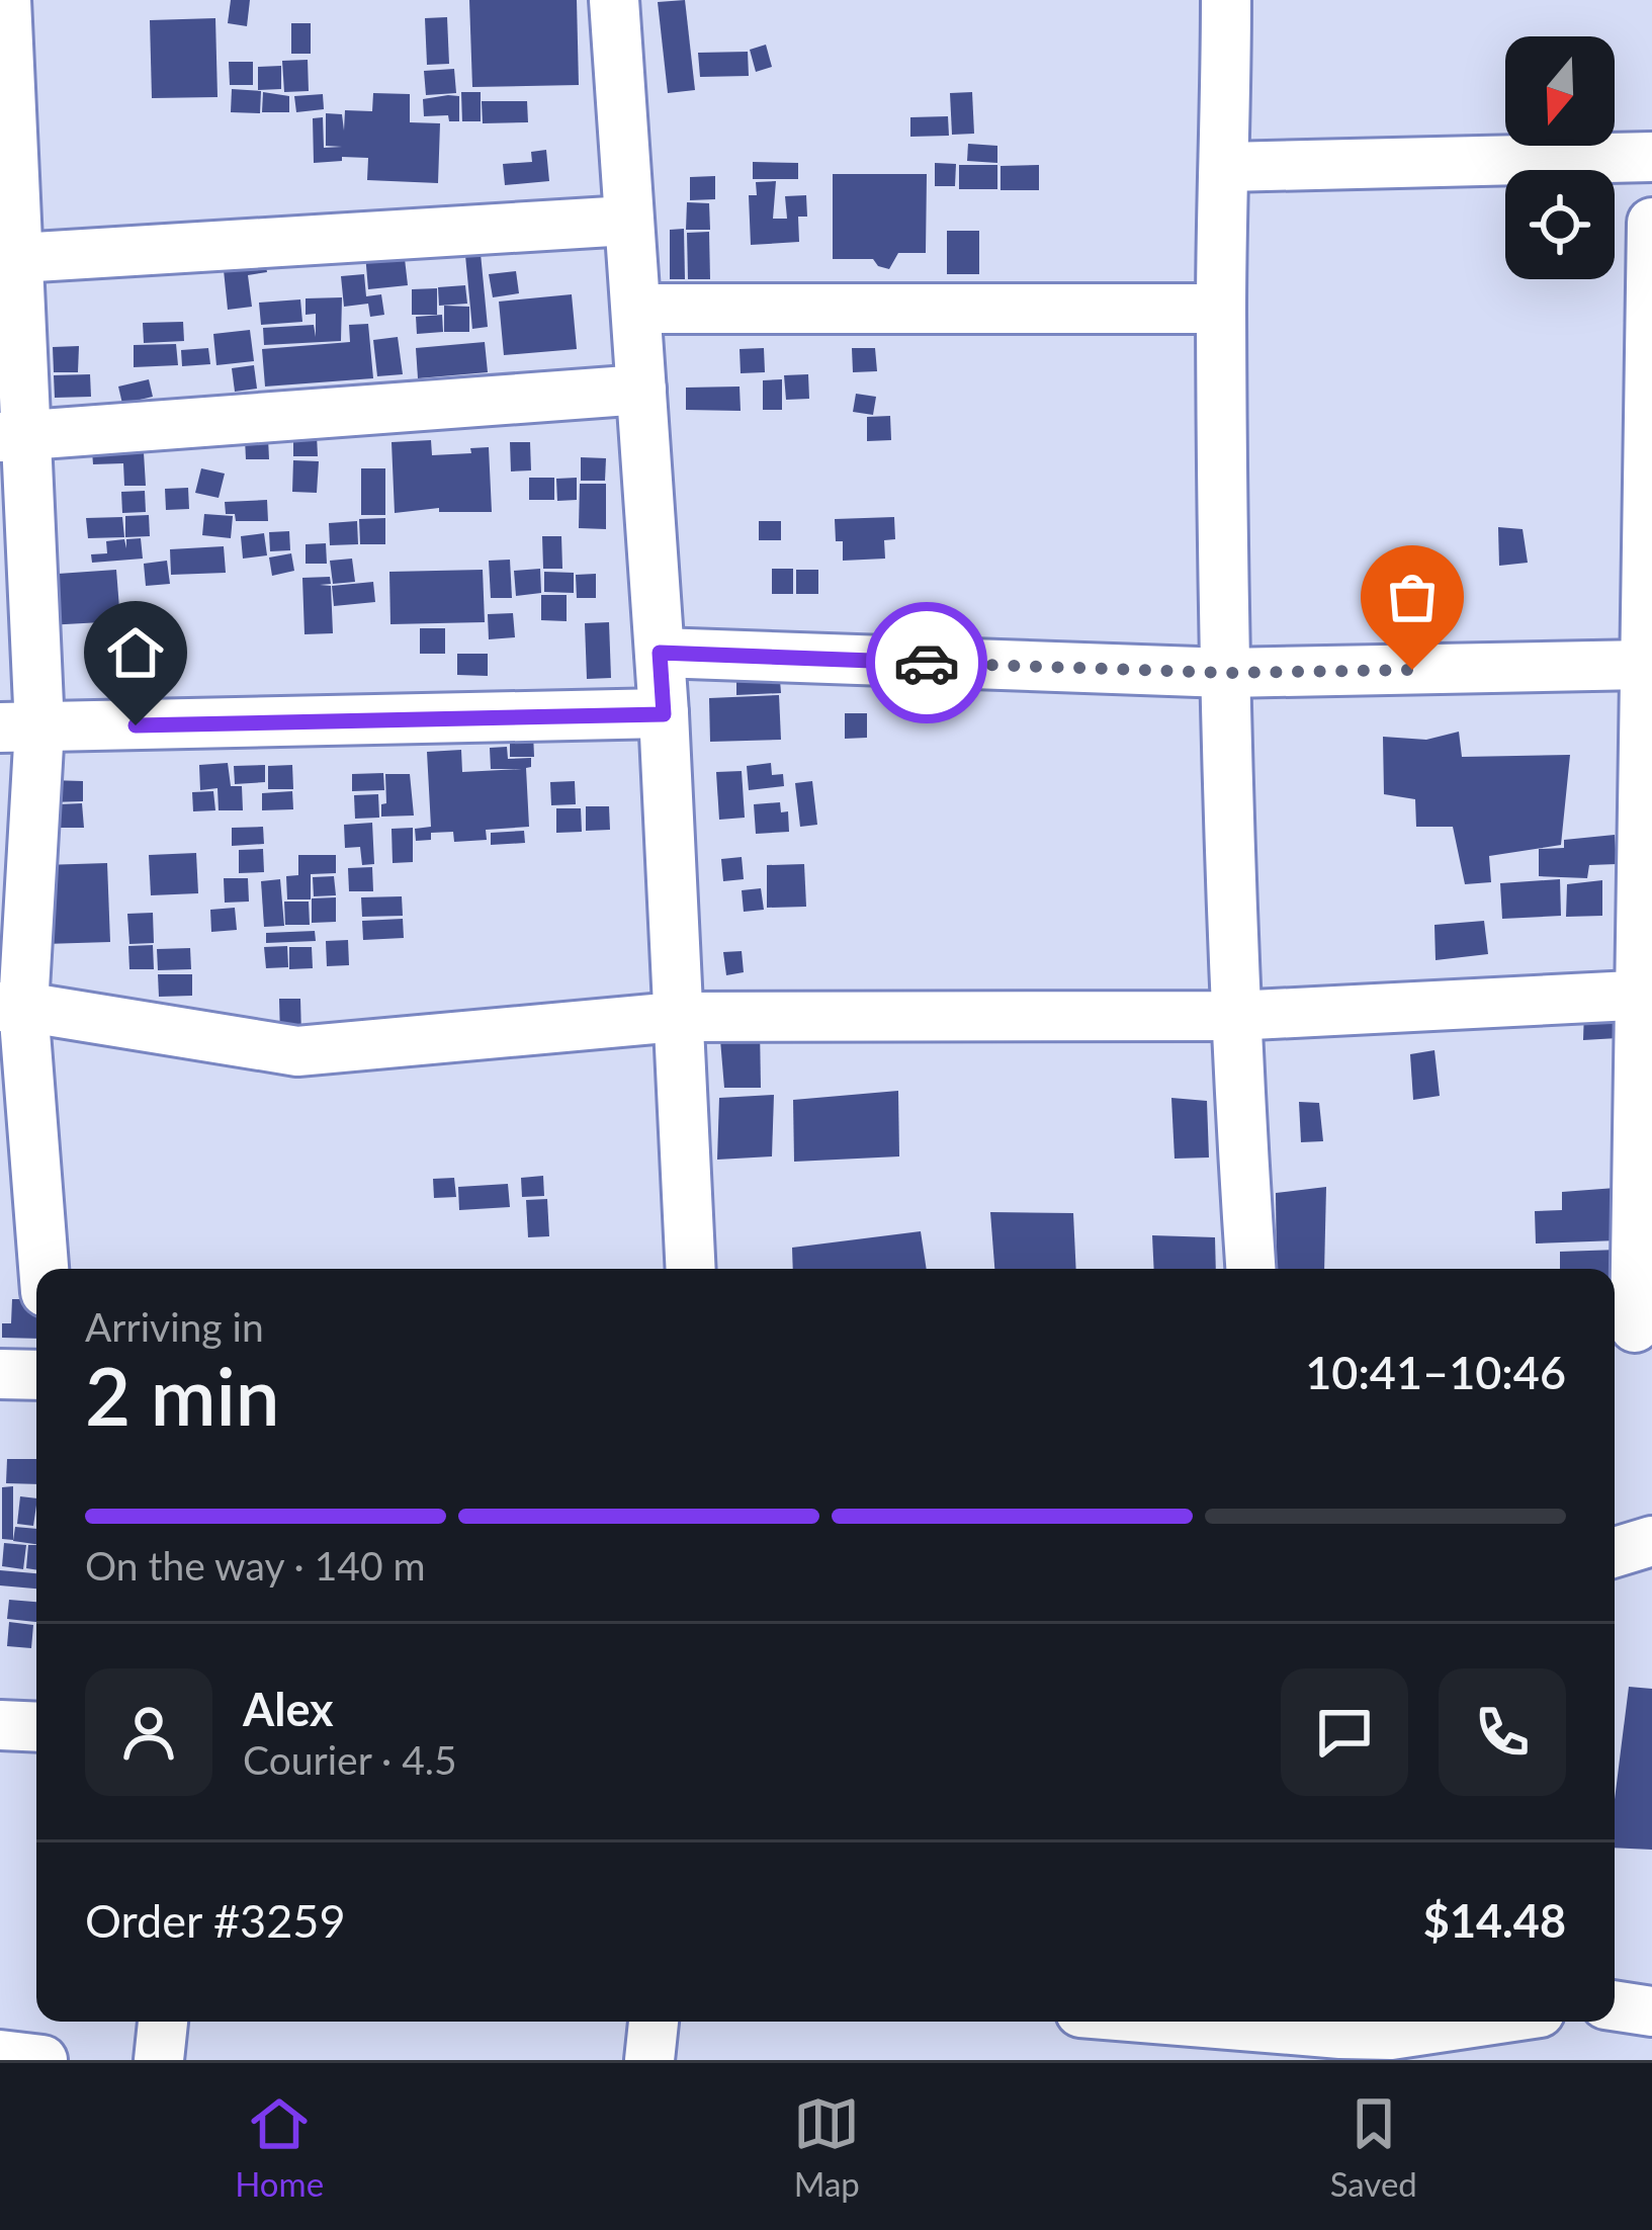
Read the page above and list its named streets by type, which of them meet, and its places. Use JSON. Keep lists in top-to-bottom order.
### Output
{
  "north": "bottom",
  "page": {
    "heading": ["2 min", "Arriving in", "10:41–10:46"],
    "panel": [
      "Alex",
      "Courier · 4.5",
      "Order #3259",
      "$14.48"
    ],
    "bar": "On the way · 140 m",
    "tabs": ["Home", "Map", "Saved"]
  }
}
